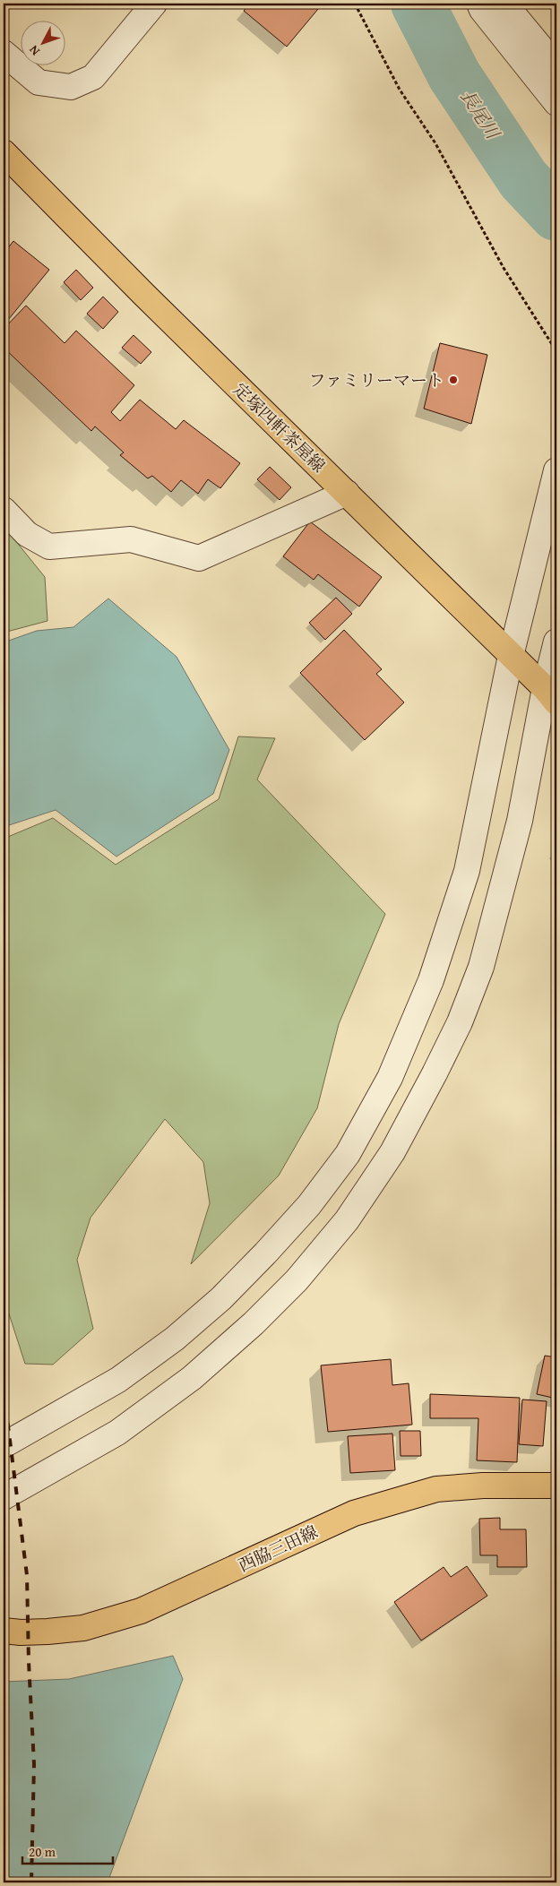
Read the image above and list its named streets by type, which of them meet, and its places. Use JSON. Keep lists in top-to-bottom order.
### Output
{
  "streets": {
    "main road": ["定塚四軒茶屋線", "西脇三田線"]
  },
  "water": ["長尾川"],
  "places": ["ファミリーマート"],
  "scale_bar": "20 m",
  "north": "bottom left"
}
